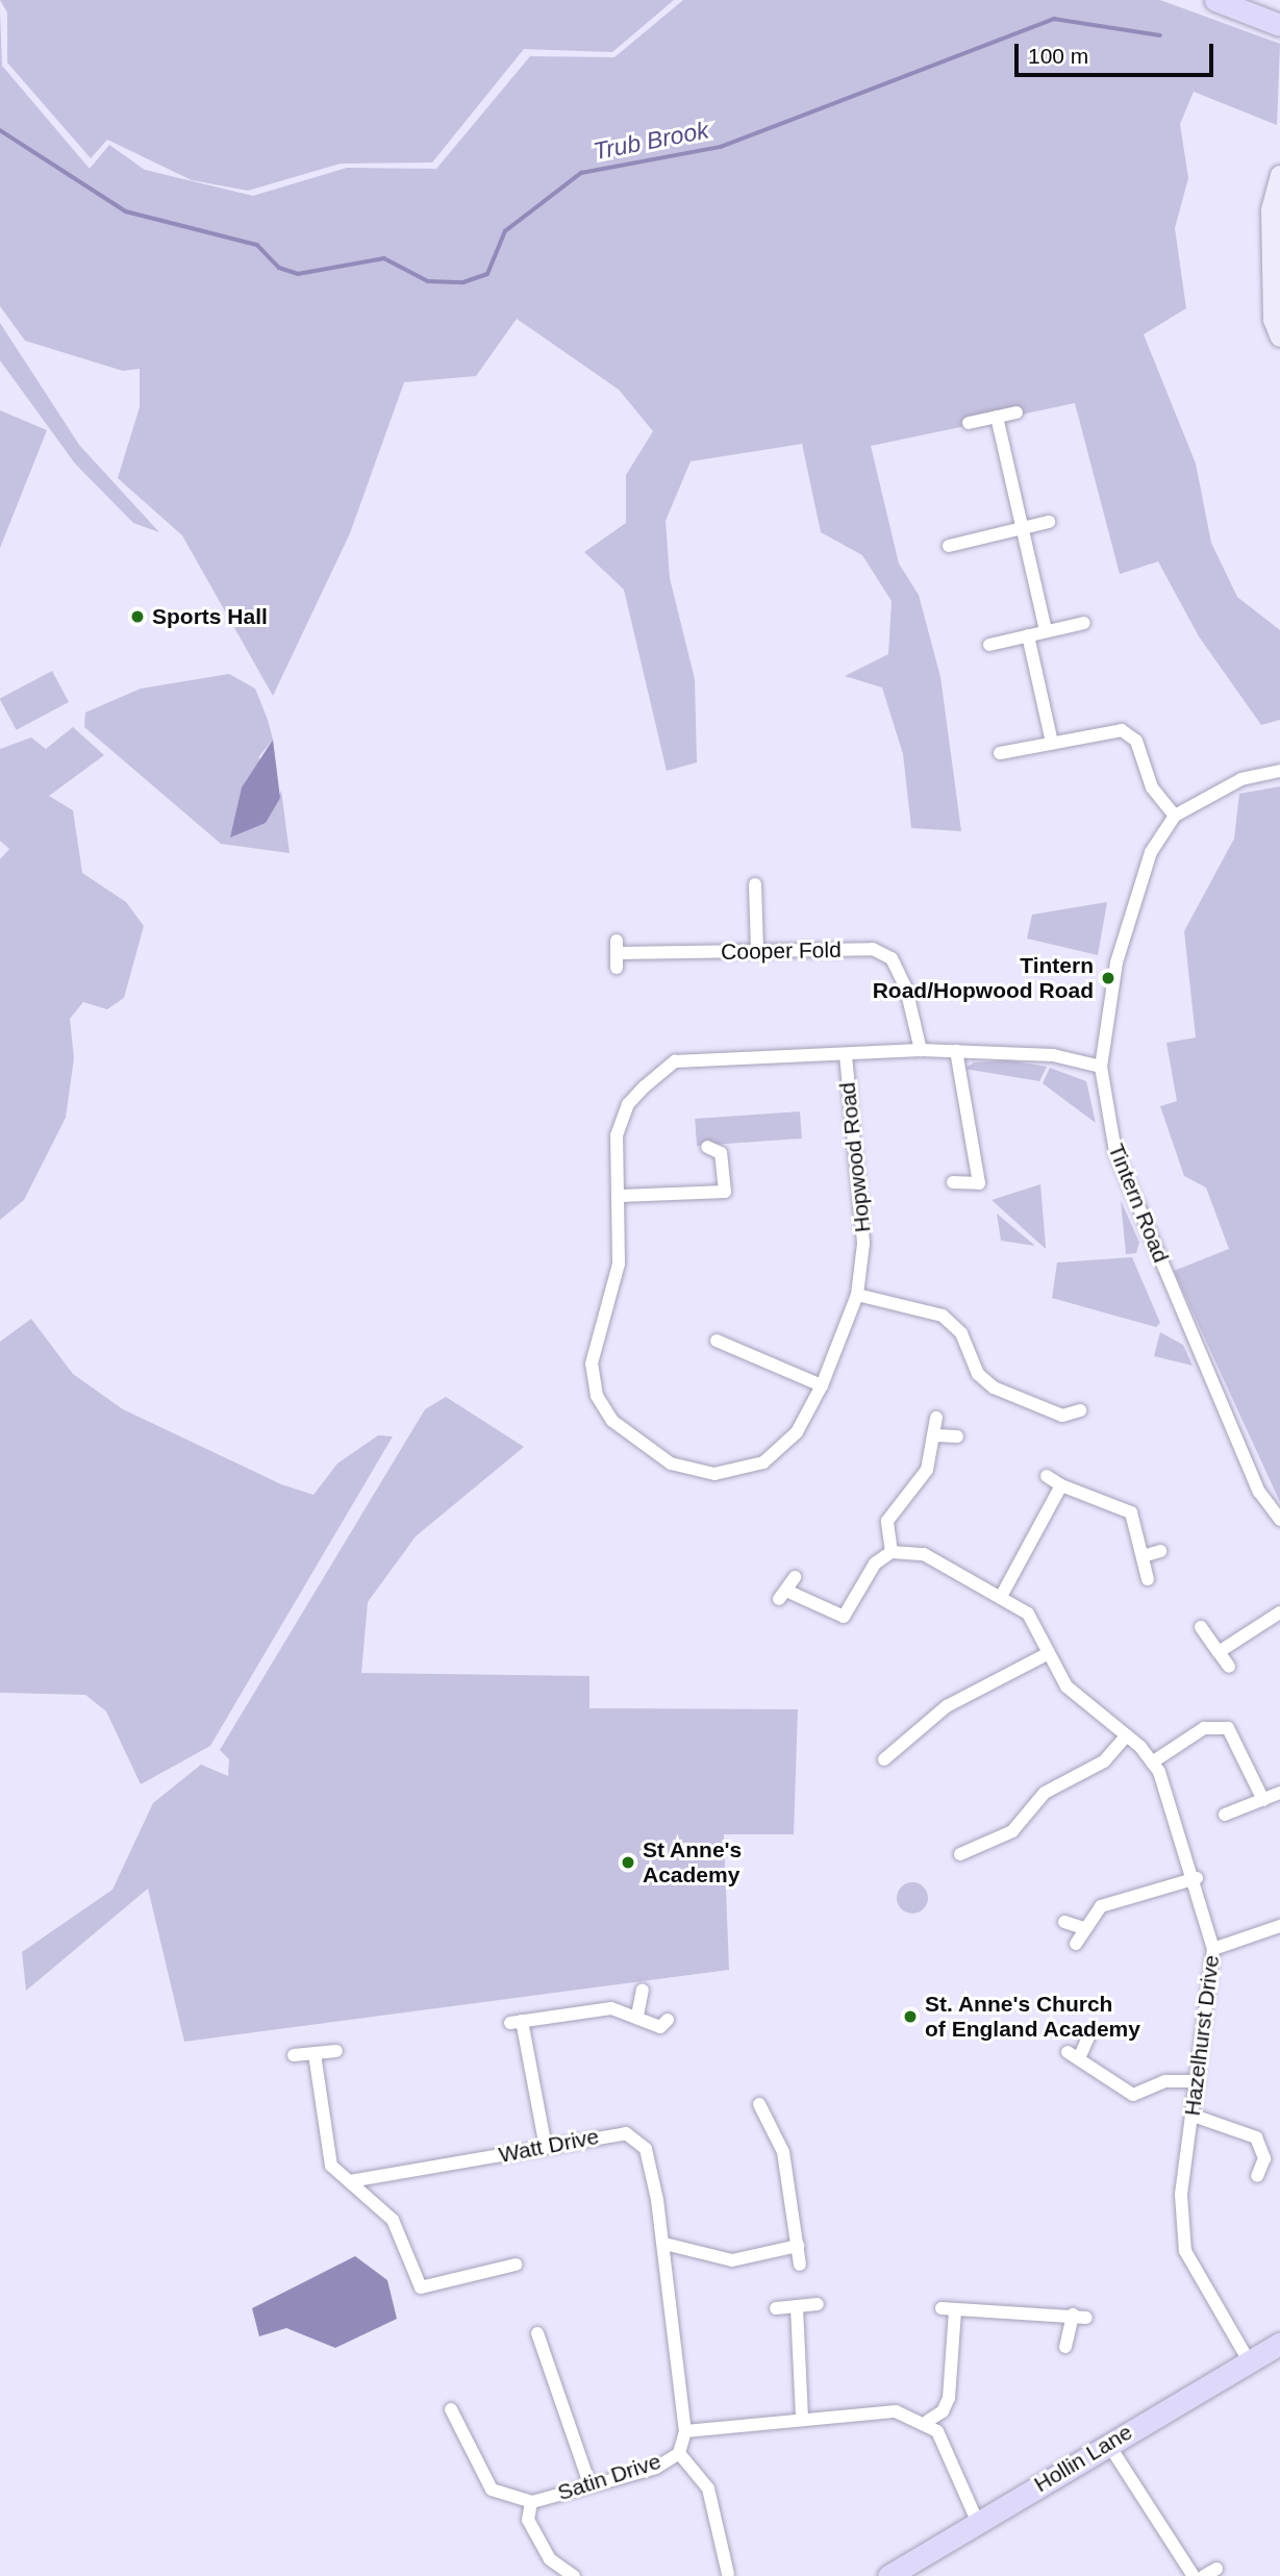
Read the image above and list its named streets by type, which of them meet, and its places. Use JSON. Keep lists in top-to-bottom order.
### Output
{
  "streets": {
    "main road": ["Hollin Lane"],
    "street": [
      "Cooper Fold",
      "Hopwood Road",
      "Tintern Road",
      "Hazelhurst Drive",
      "Watt Drive",
      "Satin Drive"
    ]
  },
  "crossings": [
    ["Cooper Fold", "Hopwood Road"],
    ["Hopwood Road", "Tintern Road"],
    ["Hazelhurst Drive", "Hollin Lane"],
    ["Watt Drive", "Satin Drive"]
  ],
  "water": ["Trub Brook"],
  "places": [
    "Sports Hall",
    "Tintern Road/Hopwood Road",
    "St Anne's Academy",
    "St. Anne's Church of England Academy"
  ],
  "scale_bar": "100 m"
}
